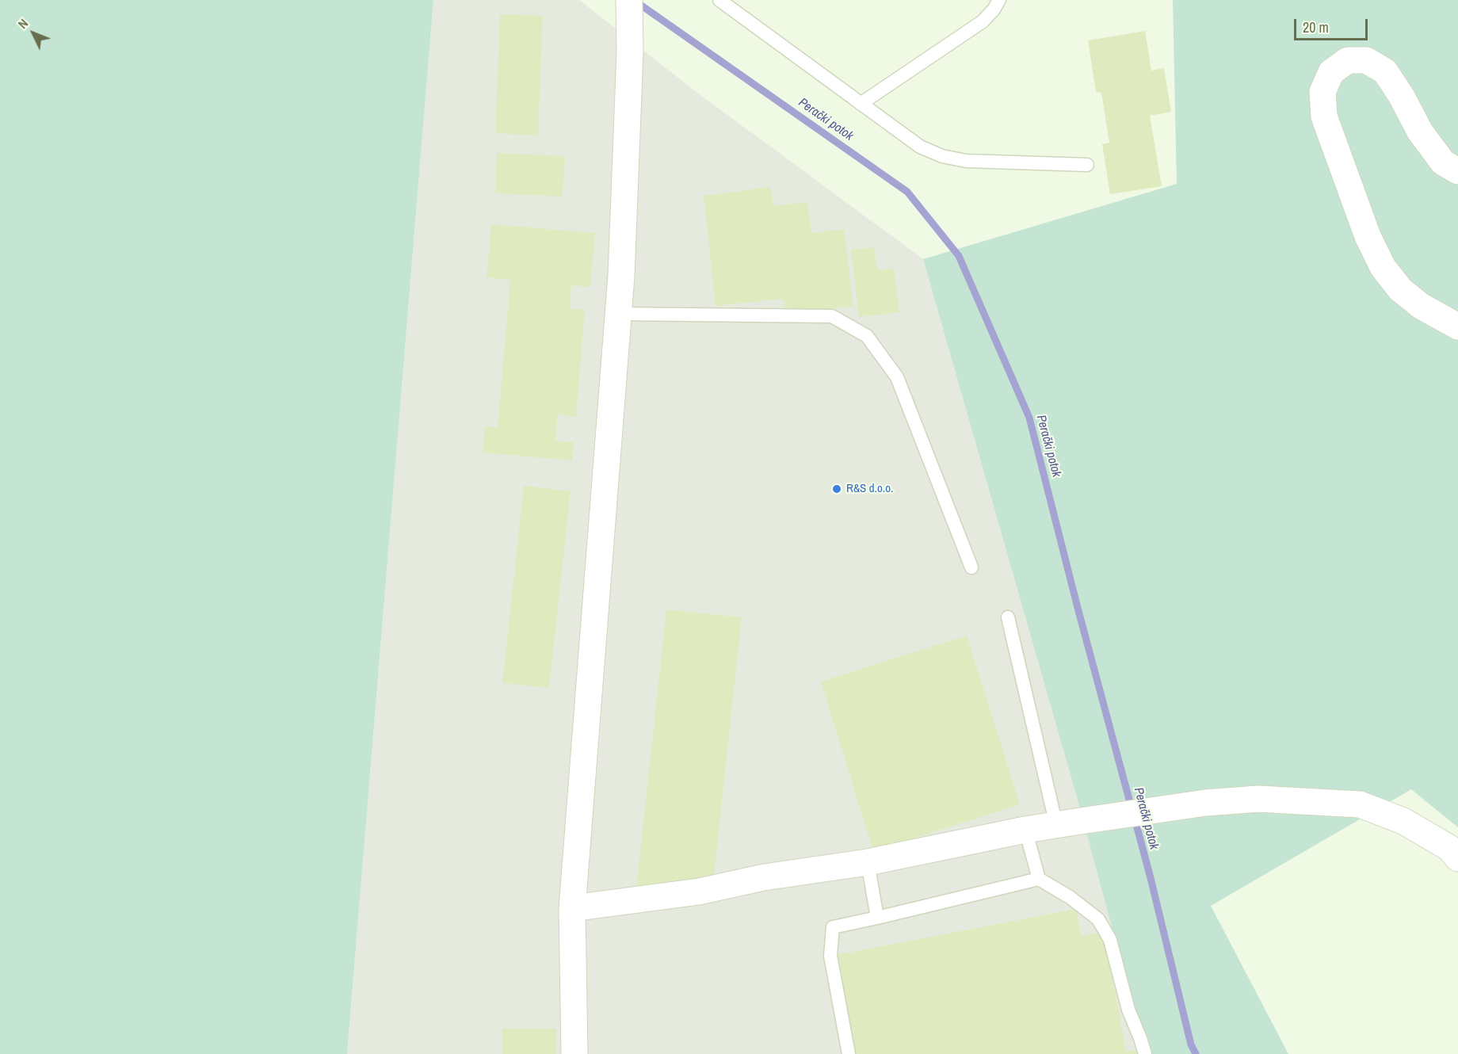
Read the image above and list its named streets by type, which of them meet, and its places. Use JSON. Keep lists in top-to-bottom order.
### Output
{
  "water": ["Perački potok"],
  "places": ["R&S d.o.o."],
  "scale_bar": "20 m",
  "north": "top left"
}
